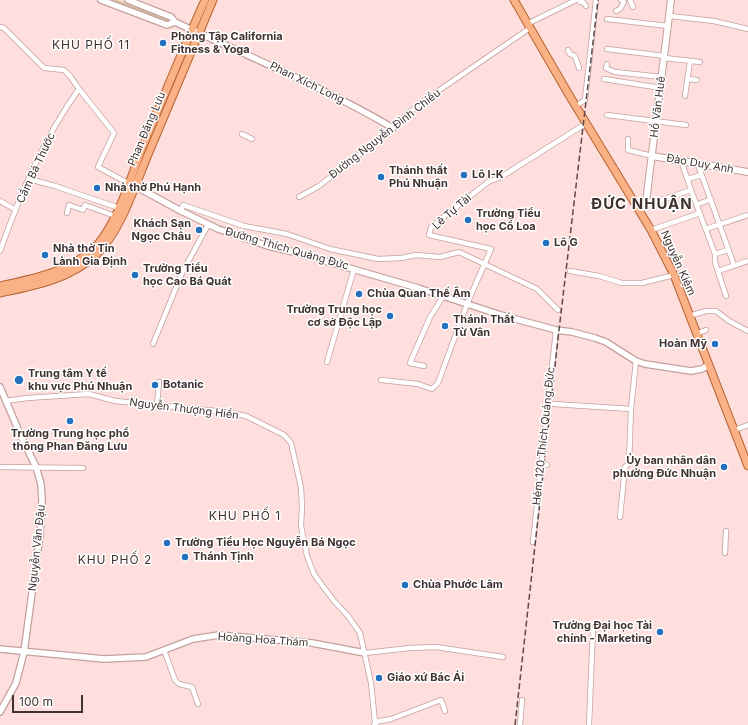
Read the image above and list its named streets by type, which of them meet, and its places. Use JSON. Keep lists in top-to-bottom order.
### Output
{
  "streets": {
    "main road": [
      "Hồ Văn Huê",
      "Phan Đăng Lưu",
      "Đào Duy Anh",
      "Nguyễn Kiệm"
    ],
    "street": [
      "Phan Xích Long",
      "Đường Nguyễn Đình Chiểu",
      "Cầm Bá Thước",
      "Lê Tự Tài",
      "Đường Thích Quảng Đức",
      "Nguyễn Thượng Hiền",
      "Hẻm 120 Thích Quảng Đức",
      "Nguyễn Văn Đậu",
      "Hoàng Hoa Thám"
    ]
  },
  "crossings": [
    ["Phan Xích Long", "Phan Đăng Lưu"],
    ["Phan Xích Long", "Đường Nguyễn Đình Chiểu"],
    ["Hồ Văn Huê", "Đào Duy Anh"],
    ["Hồ Văn Huê", "Nguyễn Kiệm"],
    ["Phan Đăng Lưu", "Đường Thích Quảng Đức"],
    ["Đường Nguyễn Đình Chiểu", "Nguyễn Kiệm"],
    ["Nguyễn Thượng Hiền", "Nguyễn Văn Đậu"],
    ["Nguyễn Thượng Hiền", "Hoàng Hoa Thám"],
    ["Nguyễn Văn Đậu", "Hoàng Hoa Thám"]
  ],
  "districts": [
    "KHU PHỐ 11",
    "ĐỨC NHUẬN",
    "KHU PHỐ 1",
    "KHU PHỐ 2"
  ],
  "places": [
    "Phòng Tập California Fitness & Yoga",
    "Lô I-K",
    "Thánh thất Phú Nhuận",
    "Nhà thờ Phú Hạnh",
    "Trường Tiểu học Cổ Loa",
    "Khách Sạn Ngọc Châu",
    "Lô G",
    "Nhà thờ Tin Lành Gia Định",
    "Trường Tiểu học Cao Bá Quát",
    "Chùa Quan Thế Âm",
    "Trường Trung học cơ sở Độc Lập",
    "Thánh Thất Từ Vân",
    "Hoàn Mỹ",
    "Trung tâm Y tế khu vực Phú Nhuận",
    "Botanic",
    "Trường Trung học phổ thông Phan Đăng Lưu",
    "Ủy ban nhân dân phường Đức Nhuận",
    "Trường Tiểu Học Nguyễn Bá Ngọc",
    "Thánh Tịnh",
    "Chùa Phước Lâm",
    "Trường Đại học Tài chính - Marketing",
    "Giáo xứ Bác Ái"
  ],
  "scale_bar": "100 m"
}
